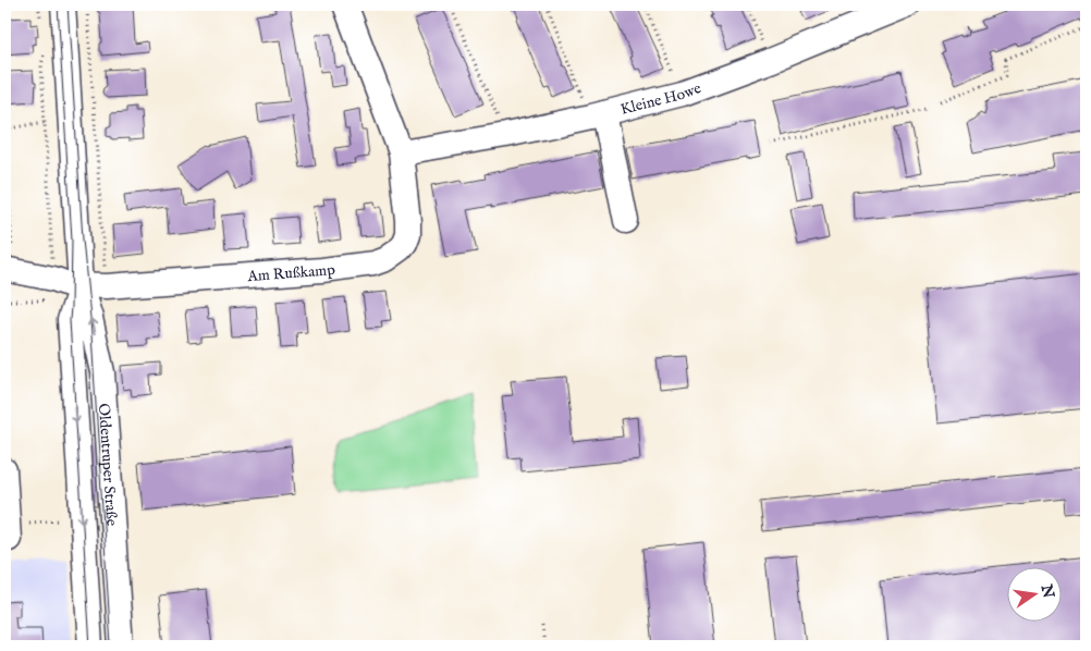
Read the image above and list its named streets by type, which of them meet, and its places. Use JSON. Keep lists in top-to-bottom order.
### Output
{
  "streets": {
    "street": ["Kleine Howe", "Am Rußkamp", "Oldentruper Straße"]
  },
  "crossings": [
    ["Kleine Howe", "Am Rußkamp"],
    ["Am Rußkamp", "Oldentruper Straße"]
  ],
  "north": "right"
}
